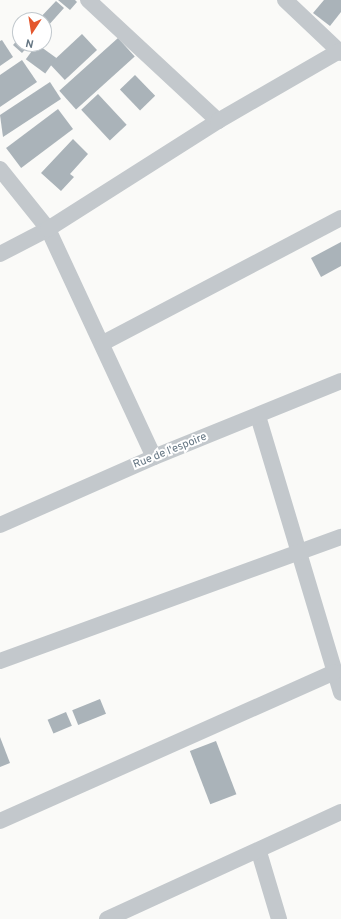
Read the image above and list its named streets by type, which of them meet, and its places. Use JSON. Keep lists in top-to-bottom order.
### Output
{
  "streets": {
    "street": ["Rue de l'espoire"]
  },
  "north": "bottom"
}
